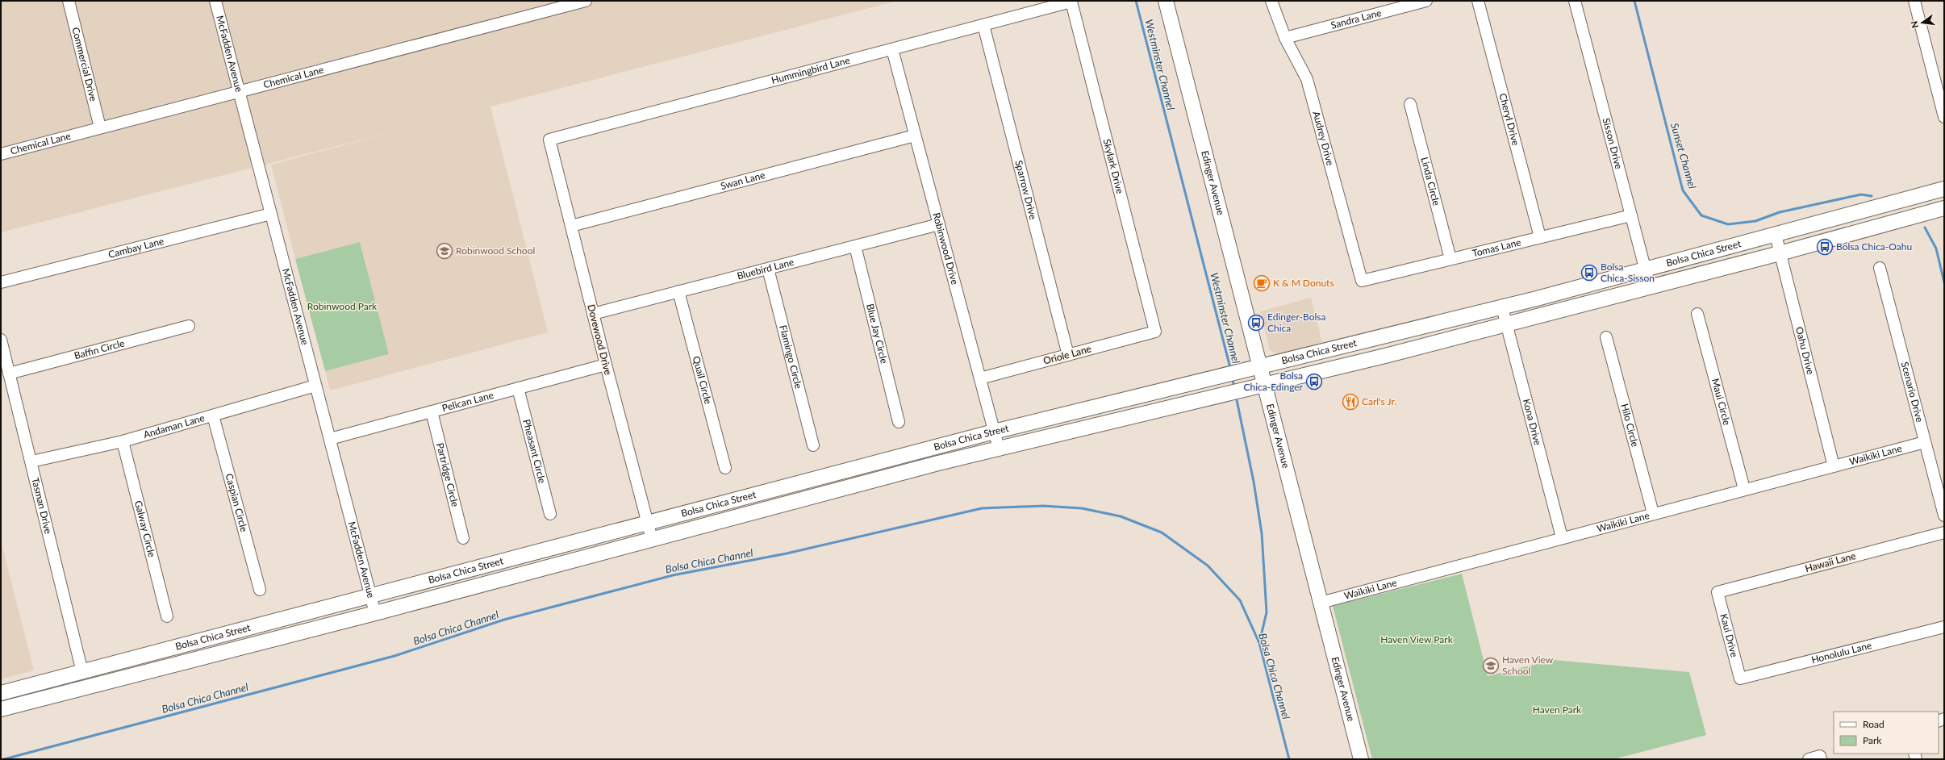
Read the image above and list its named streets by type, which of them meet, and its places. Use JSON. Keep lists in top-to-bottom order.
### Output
{
  "streets": {
    "main road": ["Edinger Avenue", "Bolsa Chica Street"],
    "street": [
      "Sandra Lane",
      "McFadden Avenue",
      "Commercial Drive",
      "Hummingbird Lane",
      "Chemical Lane",
      "Cheryl Drive",
      "Audrey Drive",
      "Sisson Drive",
      "Skylark Drive",
      "Swan Lane",
      "Linda Circle",
      "Sparrow Drive",
      "Tomas Lane",
      "Cambay Lane",
      "Robinwood Drive",
      "Bluebird Lane",
      "Blue Jay Circle",
      "Dovewood Drive",
      "Baffin Circle",
      "Oahu Drive",
      "Oriole Lane",
      "Flamingo Circle",
      "Quail Circle",
      "Scenario Drive",
      "Pelican Lane",
      "Maui Circle",
      "Kona Drive",
      "Hilo Circle",
      "Andaman Lane",
      "Pheasant Circle",
      "Waikiki Lane",
      "Partridge Circle",
      "Caspian Circle",
      "Tasman Drive",
      "Galway Circle",
      "Hawaii Lane",
      "Kaui Drive",
      "Honolulu Lane"
    ]
  },
  "crossings": [
    ["Sandra Lane", "Audrey Drive"],
    ["McFadden Avenue", "Chemical Lane"],
    ["McFadden Avenue", "Cambay Lane"],
    ["McFadden Avenue", "Bolsa Chica Street"],
    ["McFadden Avenue", "Pelican Lane"],
    ["McFadden Avenue", "Andaman Lane"],
    ["Commercial Drive", "Chemical Lane"],
    ["Hummingbird Lane", "Skylark Drive"],
    ["Hummingbird Lane", "Sparrow Drive"],
    ["Hummingbird Lane", "Robinwood Drive"],
    ["Hummingbird Lane", "Dovewood Drive"],
    ["Cheryl Drive", "Tomas Lane"],
    ["Audrey Drive", "Tomas Lane"],
    ["Sisson Drive", "Tomas Lane"],
    ["Sisson Drive", "Bolsa Chica Street"],
    ["Skylark Drive", "Oriole Lane"],
    ["Swan Lane", "Robinwood Drive"],
    ["Swan Lane", "Dovewood Drive"],
    ["Linda Circle", "Tomas Lane"],
    ["Edinger Avenue", "Bolsa Chica Street"],
    ["Edinger Avenue", "Waikiki Lane"],
    ["Sparrow Drive", "Oriole Lane"],
    ["Robinwood Drive", "Bolsa Chica Street"],
    ["Robinwood Drive", "Bluebird Lane"],
    ["Robinwood Drive", "Oriole Lane"],
    ["Bolsa Chica Street", "Dovewood Drive"],
    ["Bolsa Chica Street", "Oahu Drive"],
    ["Bolsa Chica Street", "Kona Drive"],
    ["Bolsa Chica Street", "Tasman Drive"],
    ["Bluebird Lane", "Blue Jay Circle"],
    ["Bluebird Lane", "Dovewood Drive"],
    ["Bluebird Lane", "Flamingo Circle"],
    ["Bluebird Lane", "Quail Circle"],
    ["Dovewood Drive", "Pelican Lane"],
    ["Baffin Circle", "Tasman Drive"],
    ["Oahu Drive", "Waikiki Lane"],
    ["Scenario Drive", "Waikiki Lane"],
    ["Pelican Lane", "Pheasant Circle"],
    ["Pelican Lane", "Partridge Circle"],
    ["Maui Circle", "Waikiki Lane"],
    ["Kona Drive", "Waikiki Lane"],
    ["Hilo Circle", "Waikiki Lane"],
    ["Andaman Lane", "Caspian Circle"],
    ["Andaman Lane", "Tasman Drive"],
    ["Andaman Lane", "Galway Circle"],
    ["Hawaii Lane", "Kaui Drive"],
    ["Kaui Drive", "Honolulu Lane"]
  ],
  "water": ["Westminster Channel", "Sunset Channel", "Bolsa Chica Channel"],
  "parks": ["Robinwood Park", "Haven View Park", "Haven Park"],
  "places": {
    "bus stop": [
      "Bolsa Chica-Oahu",
      "Bolsa Chica-Sisson",
      "Edinger-Bolsa Chica",
      "Bolsa Chica-Edinger"
    ],
    "school or university": ["Robinwood School", "Haven View School"],
    "cafe": ["K & M Donuts"],
    "restaurant": ["Carl's Jr."]
  },
  "legend": ["Road", "Park"],
  "north": "left"
}
